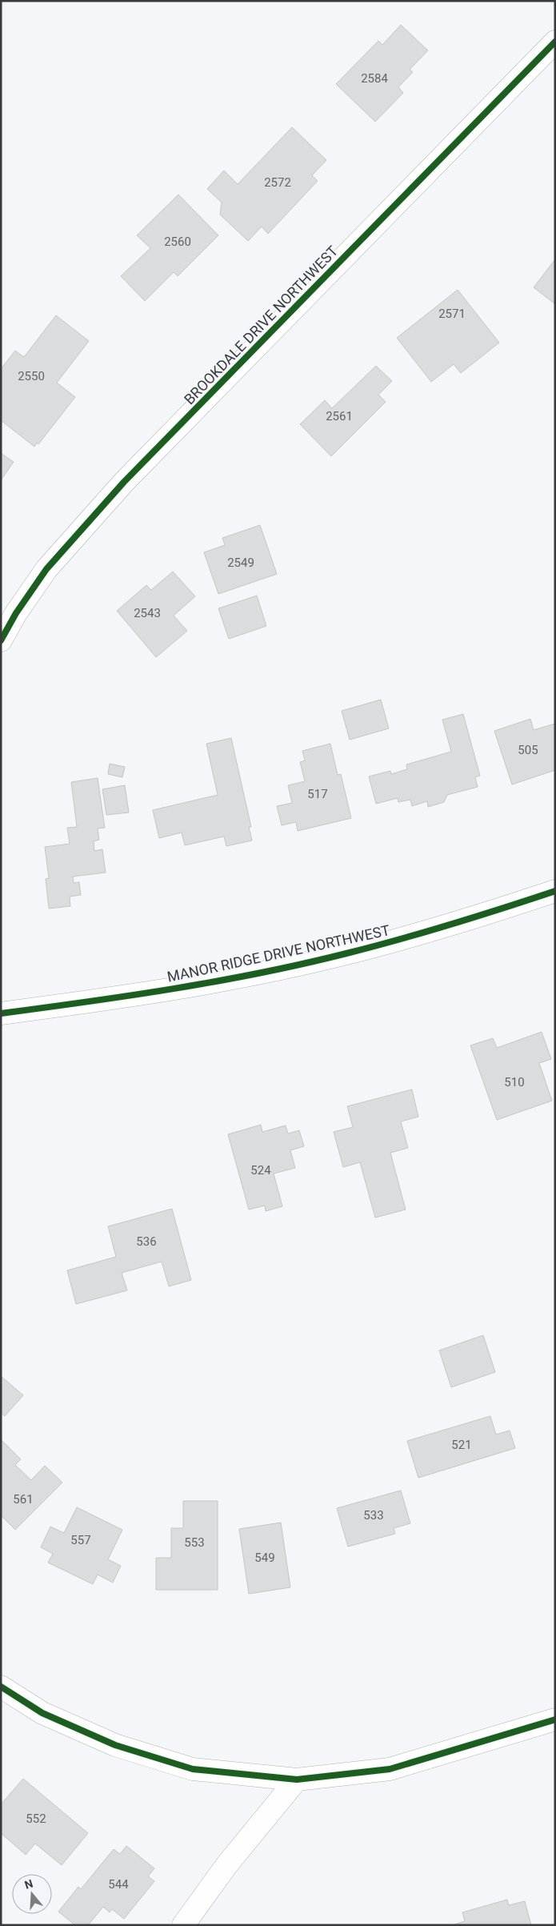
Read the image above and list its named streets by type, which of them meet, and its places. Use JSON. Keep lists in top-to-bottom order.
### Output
{
  "streets": {
    "street": ["BROOKDALE DRIVE NORTHWEST", "MANOR RIDGE DRIVE NORTHWEST"]
  },
  "house_numbers": [
    "2584",
    "2572",
    "2560",
    "2571",
    "2550",
    "2561",
    "2549",
    "2543",
    "505",
    "517",
    "510",
    "524",
    "536",
    "521",
    "561",
    "533",
    "557",
    "553",
    "549",
    "552",
    "544"
  ],
  "north": "top"
}
